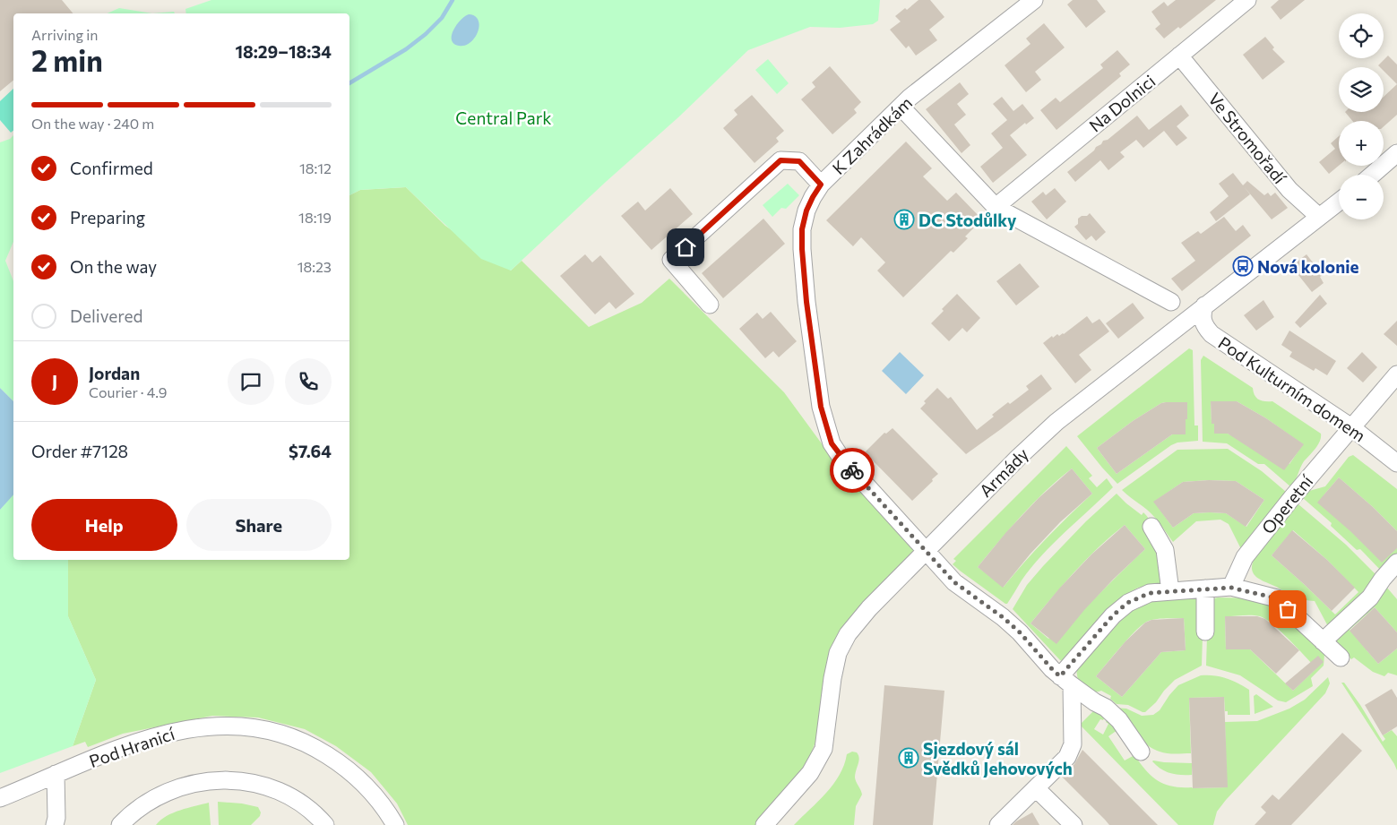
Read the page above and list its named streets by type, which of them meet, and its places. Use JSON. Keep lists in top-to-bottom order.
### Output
{
  "streets": {
    "street": [
      "Na Dolnici",
      "K Zahrádkám",
      "Ve Stromořadí",
      "Pod Kulturním domem",
      "Armády",
      "Operetní",
      "Pod Hranicí"
    ]
  },
  "crossings": [
    ["Na Dolnici", "Ve Stromořadí"],
    ["K Zahrádkám", "Armády"],
    ["Ve Stromořadí", "Armády"],
    ["Pod Kulturním domem", "Armády"],
    ["Pod Kulturním domem", "Operetní"]
  ],
  "parks": ["Central Park"],
  "places": {
    "building": ["DC Stodůlky", "Sjezdový sál Svědků Jehovových"],
    "bus stop": ["Nová kolonie"]
  },
  "page": {
    "map_buttons": ["+", "−"],
    "heading": ["2 min", "Arriving in", "18:29–18:34"],
    "panel": [
      "Jordan",
      "Courier · 4.9",
      "Order #7128",
      "$7.64"
    ],
    "bar": "On the way · 240 m",
    "list": [
      ["Confirmed", "18:12"],
      ["Preparing", "18:19"],
      ["On the way", "18:23"],
      "Delivered"
    ],
    "round": "J",
    "buttons": ["Help", "Share"]
  }
}
